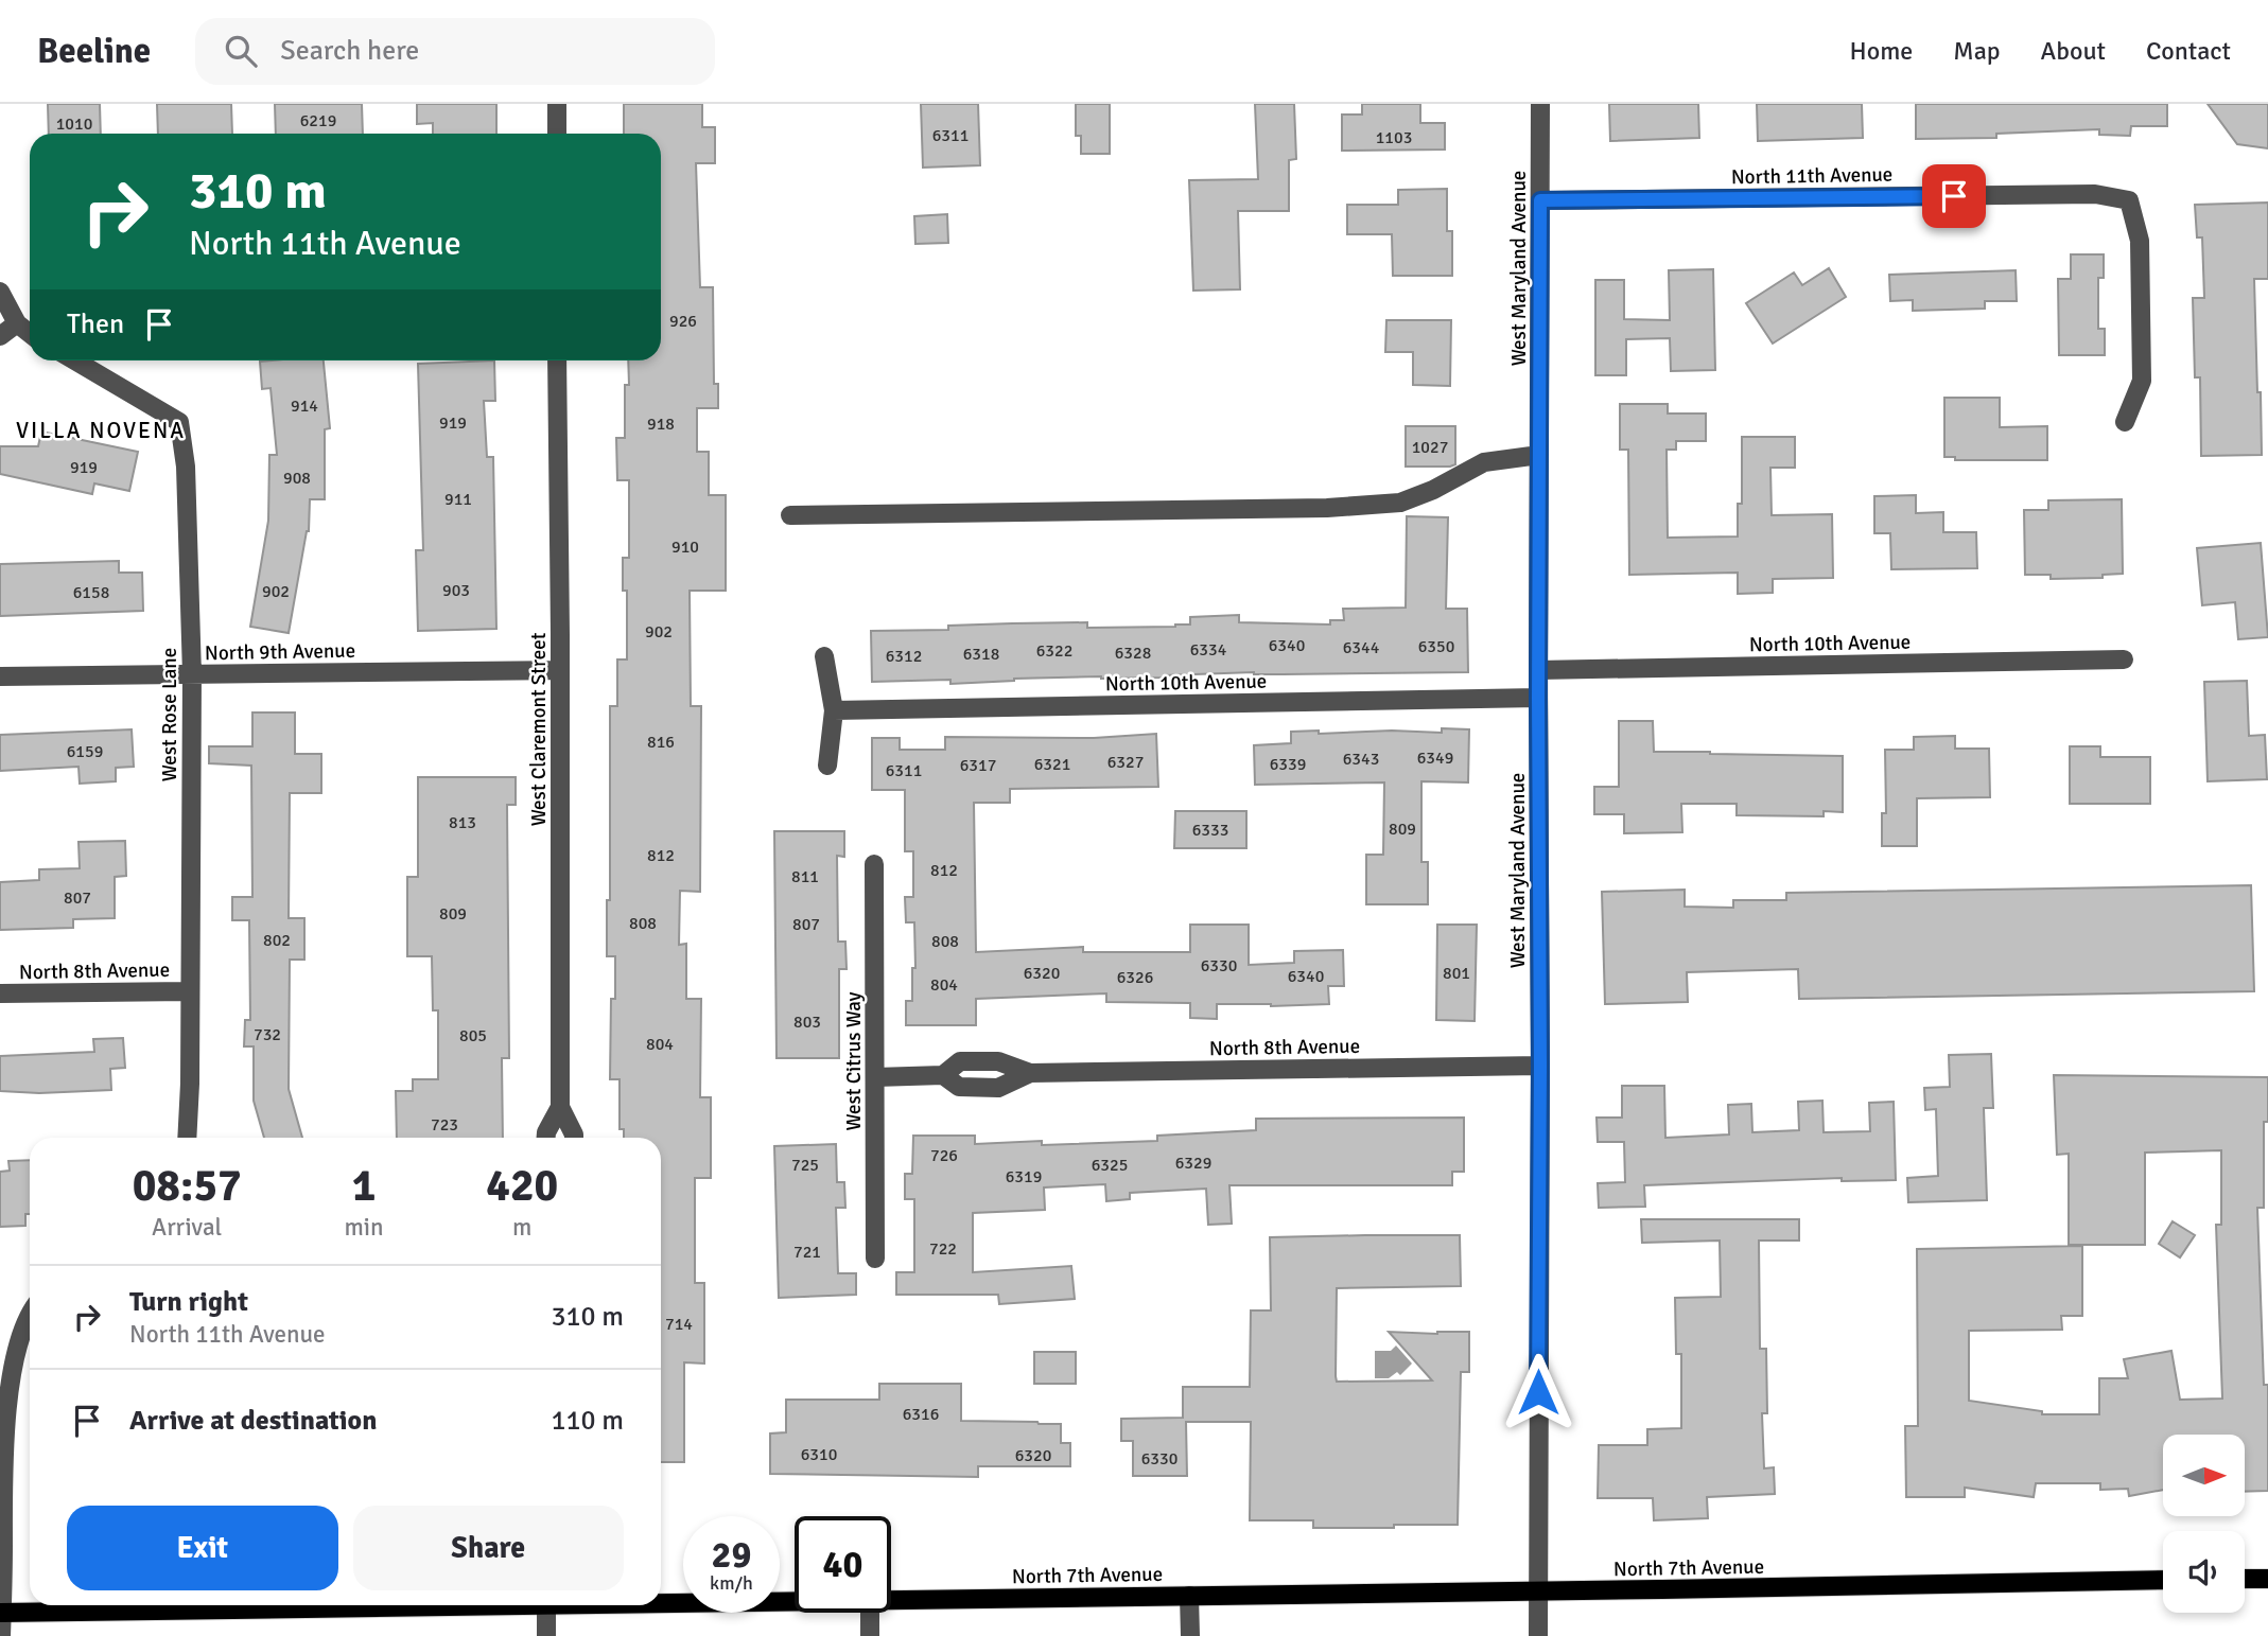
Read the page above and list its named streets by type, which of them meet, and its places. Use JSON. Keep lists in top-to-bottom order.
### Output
{
  "streets": {
    "main road": ["North 7th Avenue"],
    "street": [
      "North 11th Avenue",
      "West Maryland Avenue",
      "North 10th Avenue",
      "North 9th Avenue",
      "West Rose Lane",
      "West Claremont Street",
      "North 8th Avenue",
      "West Citrus Way"
    ]
  },
  "crossings": [
    ["North 11th Avenue", "West Maryland Avenue"],
    ["West Maryland Avenue", "North 10th Avenue"],
    ["West Maryland Avenue", "North 8th Avenue"],
    ["West Maryland Avenue", "North 7th Avenue"],
    ["North 9th Avenue", "West Rose Lane"],
    ["North 9th Avenue", "West Claremont Street"],
    ["West Rose Lane", "North 8th Avenue"],
    ["North 8th Avenue", "West Citrus Way"]
  ],
  "districts": ["VILLA NOVENA"],
  "house_numbers": [
    "6219",
    "1010",
    "6311",
    "1103",
    "926",
    "914",
    "919",
    "918",
    "1027",
    "919",
    "908",
    "911",
    "910",
    "903",
    "902",
    "6158",
    "902",
    "6340",
    "6350",
    "6344",
    "6334",
    "6322",
    "6328",
    "6318",
    "6312",
    "816",
    "6159",
    "6349",
    "6343",
    "6327",
    "6321",
    "6339",
    "6317",
    "6311",
    "813",
    "809",
    "6333",
    "812",
    "812",
    "811",
    "807",
    "809",
    "808",
    "807",
    "802",
    "808",
    "6330",
    "6320",
    "801",
    "6340",
    "6326",
    "804",
    "803",
    "732",
    "805",
    "804",
    "723",
    "726",
    "6329",
    "725",
    "6325",
    "6319",
    "722",
    "721",
    "714",
    "6316",
    "6310",
    "6320",
    "6330"
  ],
  "north": "right",
  "page": {
    "header": "Beeline",
    "search": "Search here",
    "nav": [
      "Home",
      "Map",
      "About",
      "Contact"
    ],
    "turn": ["310 m", "North 11th Avenue"],
    "then": "Then",
    "eta": [
      "08:57",
      "Arrival",
      "1",
      "min",
      "420",
      "m"
    ],
    "list": [
      {
        "name": "Turn right",
        "note": "North 11th Avenue",
        "value": "310 m"
      },
      {
        "name": "Arrive at destination",
        "value": "110 m"
      }
    ],
    "buttons": ["Exit", "Share"],
    "speed": "29 km/h",
    "limit": "40"
  }
}
